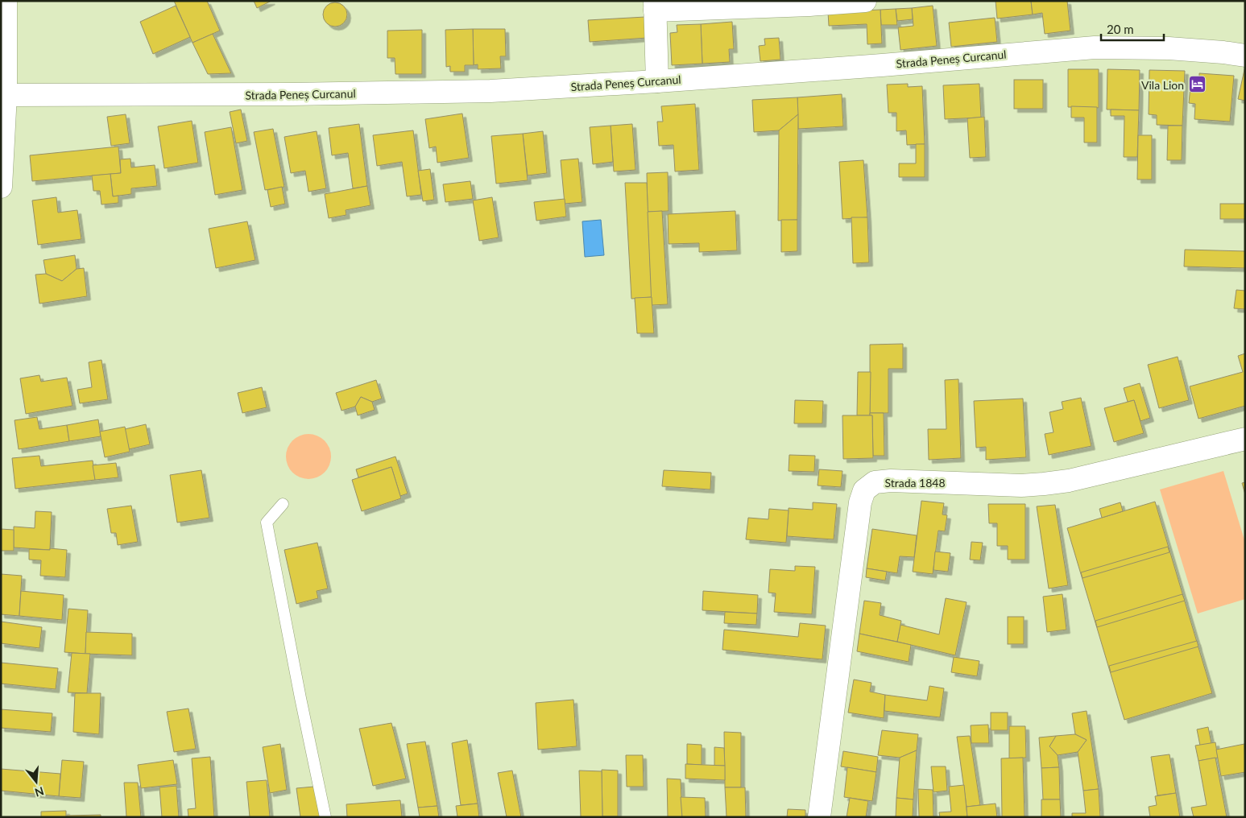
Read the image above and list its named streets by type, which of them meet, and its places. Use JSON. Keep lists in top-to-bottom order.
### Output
{
  "streets": {
    "street": ["Strada Peneș Curcanul", "Strada 1848"]
  },
  "places": {
    "hotel": ["Vila Lion"]
  },
  "scale_bar": "20 m",
  "north": "bottom"
}
